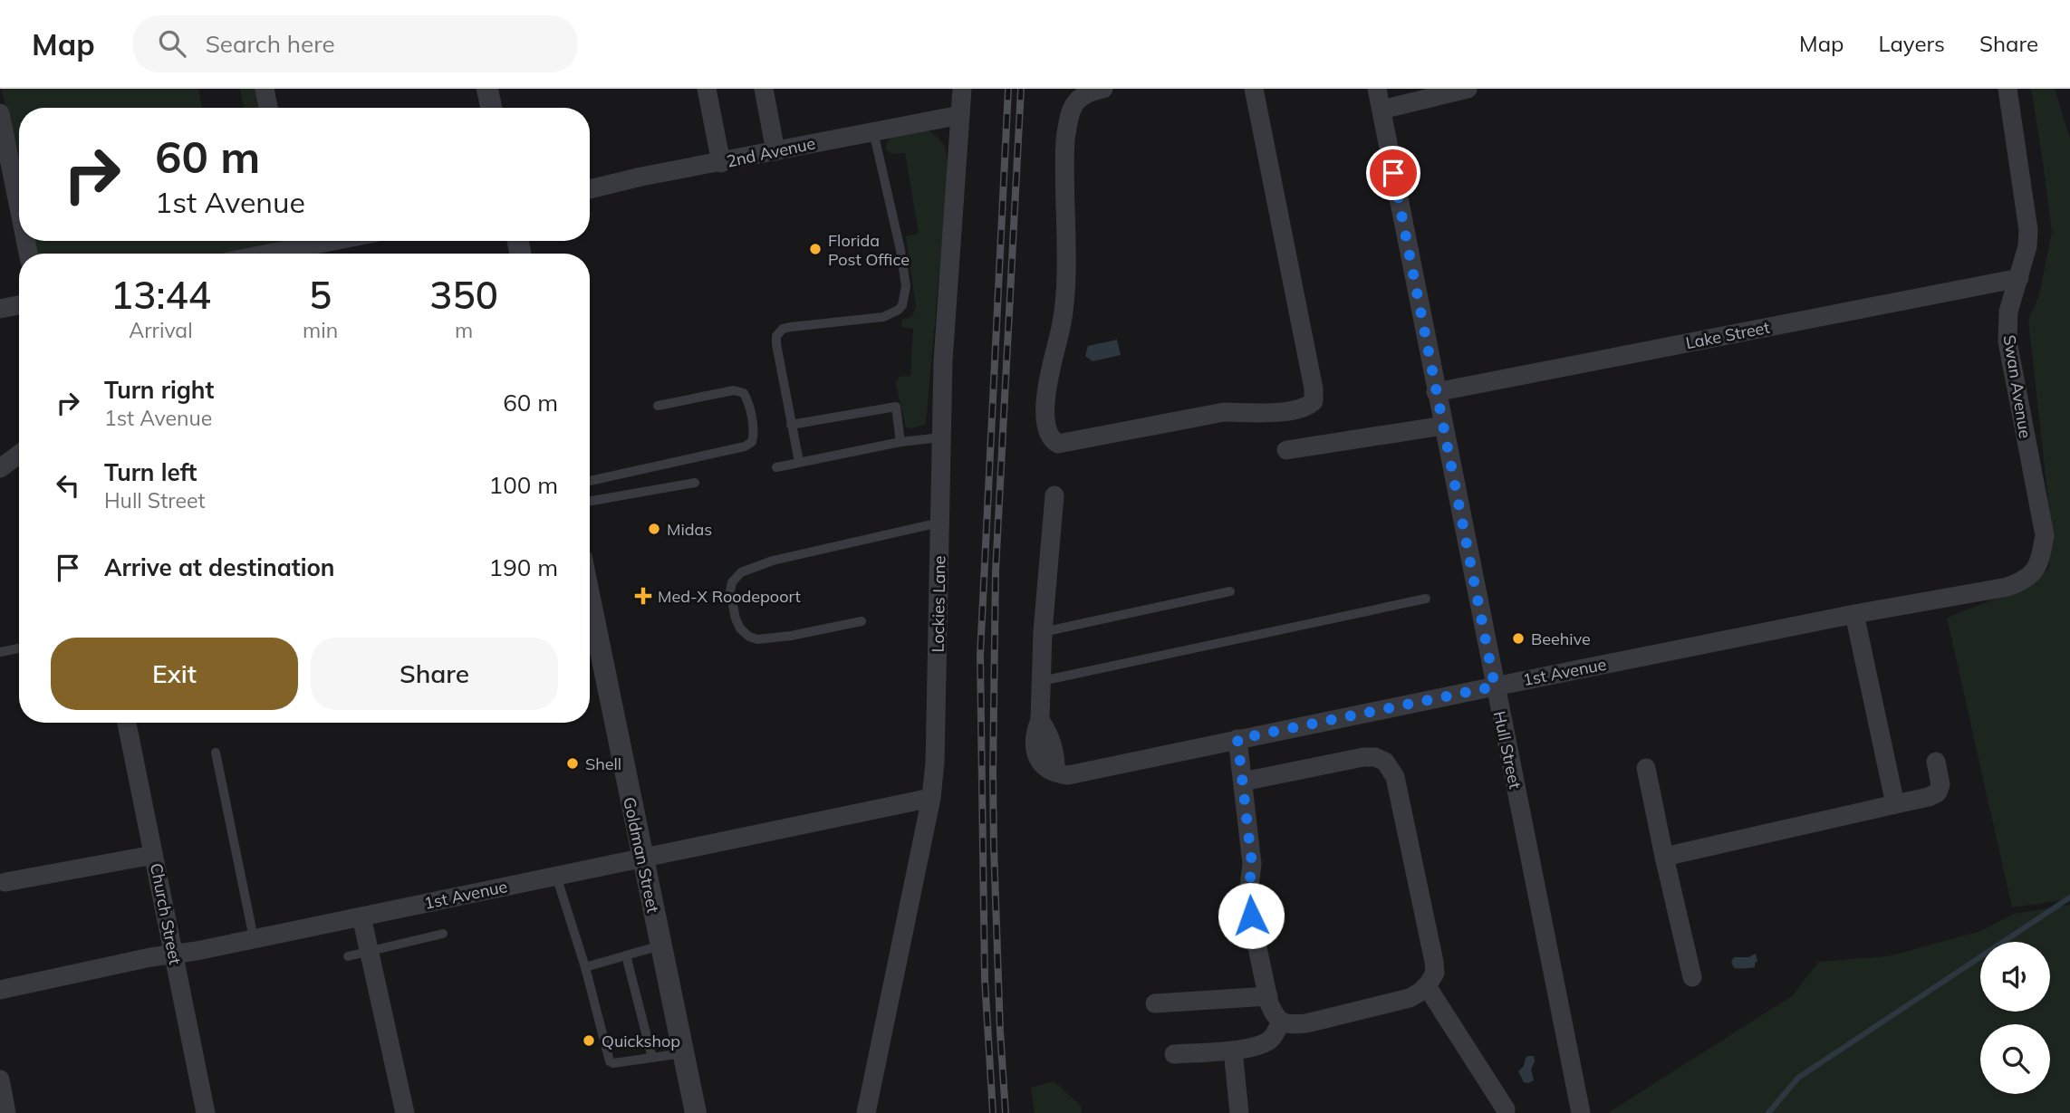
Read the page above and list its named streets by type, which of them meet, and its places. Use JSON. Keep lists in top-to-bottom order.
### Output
{
  "streets": {
    "street": [
      "2nd Avenue",
      "Lake Street",
      "Swan Avenue",
      "Lockies Lane",
      "1st Avenue",
      "Hull Street",
      "Goldman Street",
      "Church Street"
    ]
  },
  "crossings": [
    ["2nd Avenue", "Lockies Lane"],
    ["Lake Street", "Swan Avenue"],
    ["Lake Street", "Hull Street"],
    ["Swan Avenue", "1st Avenue"],
    ["Lockies Lane", "1st Avenue"],
    ["1st Avenue", "Hull Street"],
    ["1st Avenue", "Goldman Street"],
    ["1st Avenue", "Church Street"]
  ],
  "places": {
    "other": [
      "Florida Post Office",
      "Midas",
      "Beehive",
      "Shell",
      "Quickshop"
    ],
    "health": ["Med-X Roodepoort"]
  },
  "page": {
    "header": "Map",
    "search": "Search here",
    "nav": ["Map", "Layers", "Share"],
    "turn": ["60 m", "1st Avenue"],
    "eta": [
      "13:44",
      "Arrival",
      "5",
      "min",
      "350",
      "m"
    ],
    "list": [
      {
        "name": "Turn right",
        "note": "1st Avenue",
        "value": "60 m"
      },
      {
        "name": "Turn left",
        "note": "Hull Street",
        "value": "100 m"
      },
      {
        "name": "Arrive at destination",
        "value": "190 m"
      }
    ],
    "buttons": ["Exit", "Share"]
  }
}
